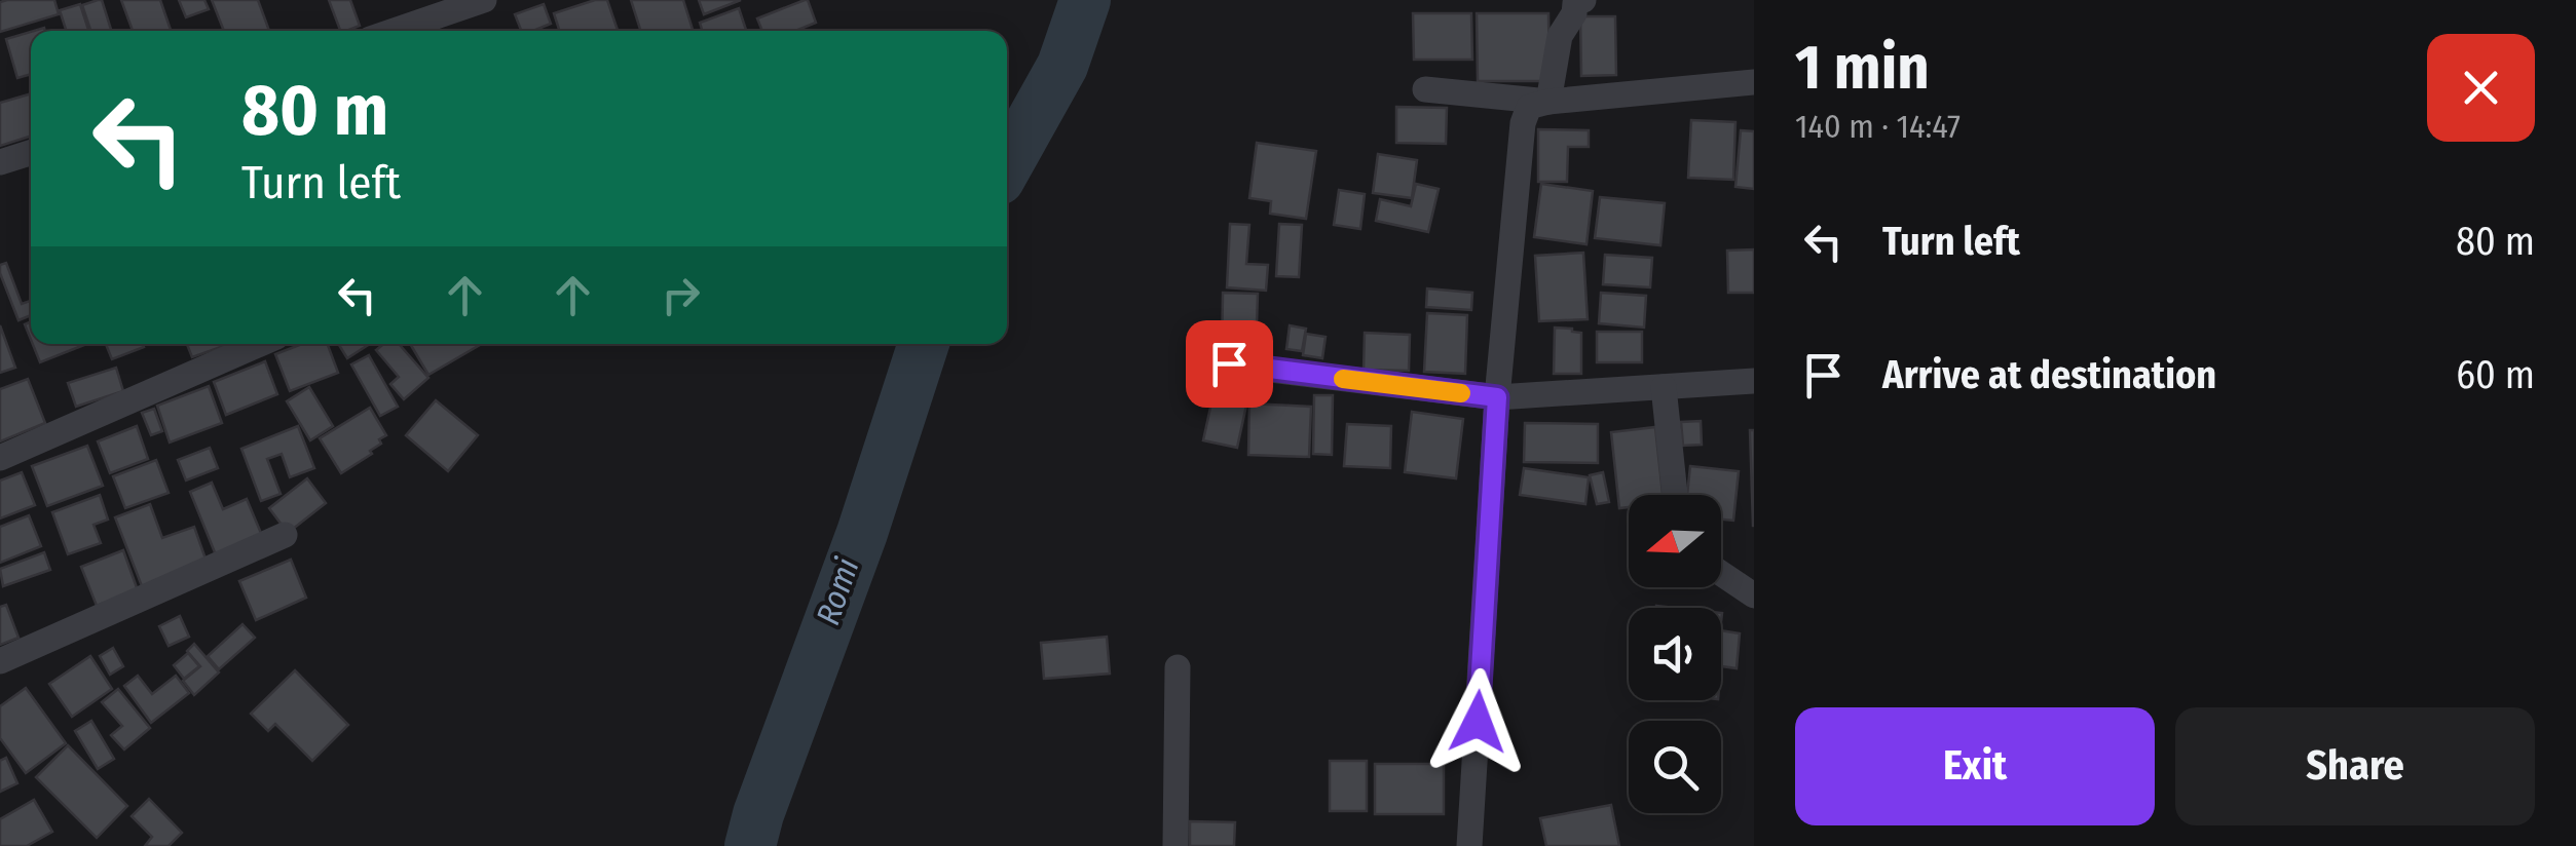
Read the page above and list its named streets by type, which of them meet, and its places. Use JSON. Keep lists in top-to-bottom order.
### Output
{
  "water": ["Romi"],
  "north": "left",
  "page": {
    "heading": ["1 min", "140 m · 14:47"],
    "turn": ["80 m", "Turn left"],
    "list": [
      {
        "name": "Turn left",
        "value": "80 m"
      },
      {
        "name": "Arrive at destination",
        "value": "60 m"
      }
    ],
    "buttons": ["Exit", "Share"]
  }
}
